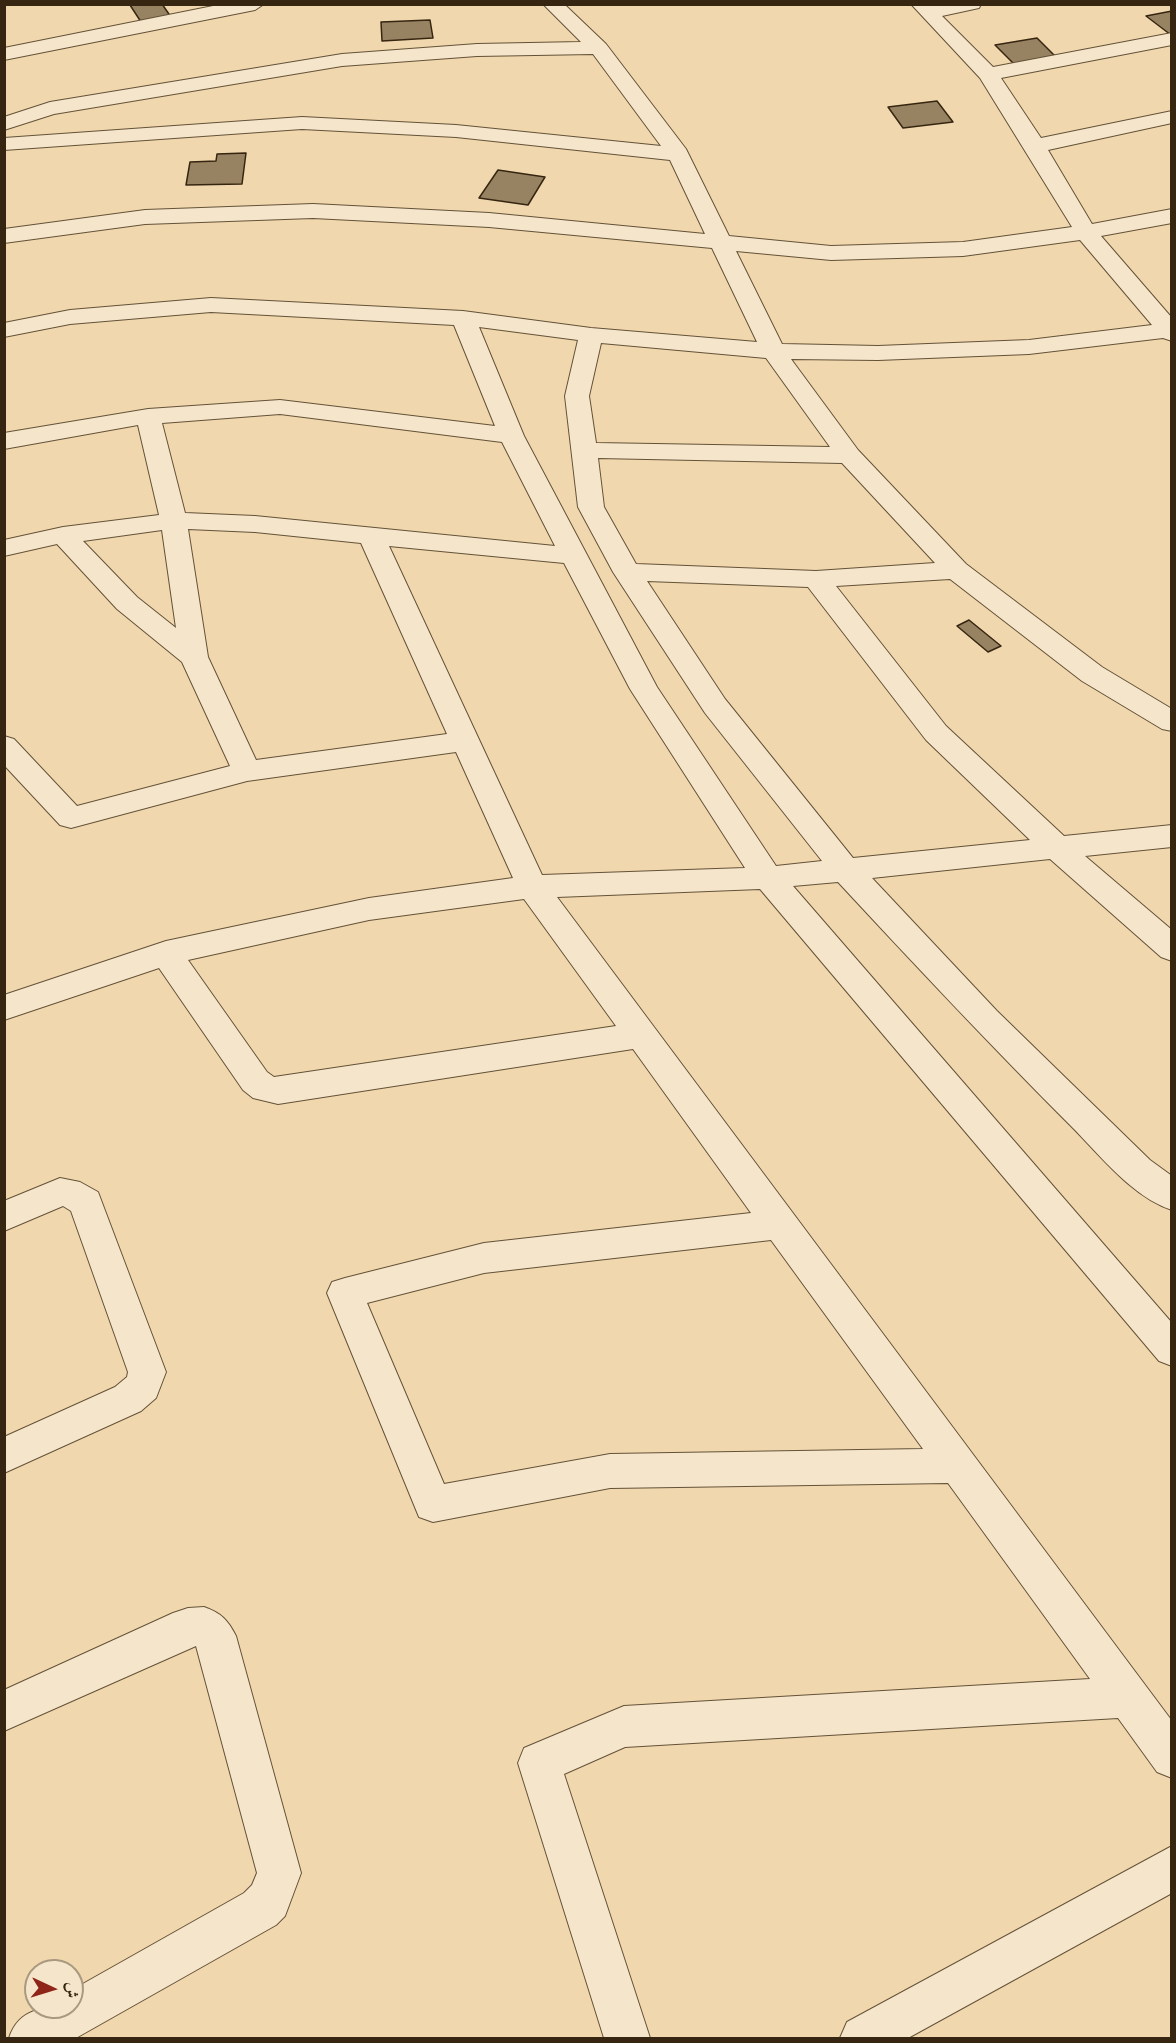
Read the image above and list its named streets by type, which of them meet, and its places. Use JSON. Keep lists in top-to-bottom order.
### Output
{
  "north": "right"
}
